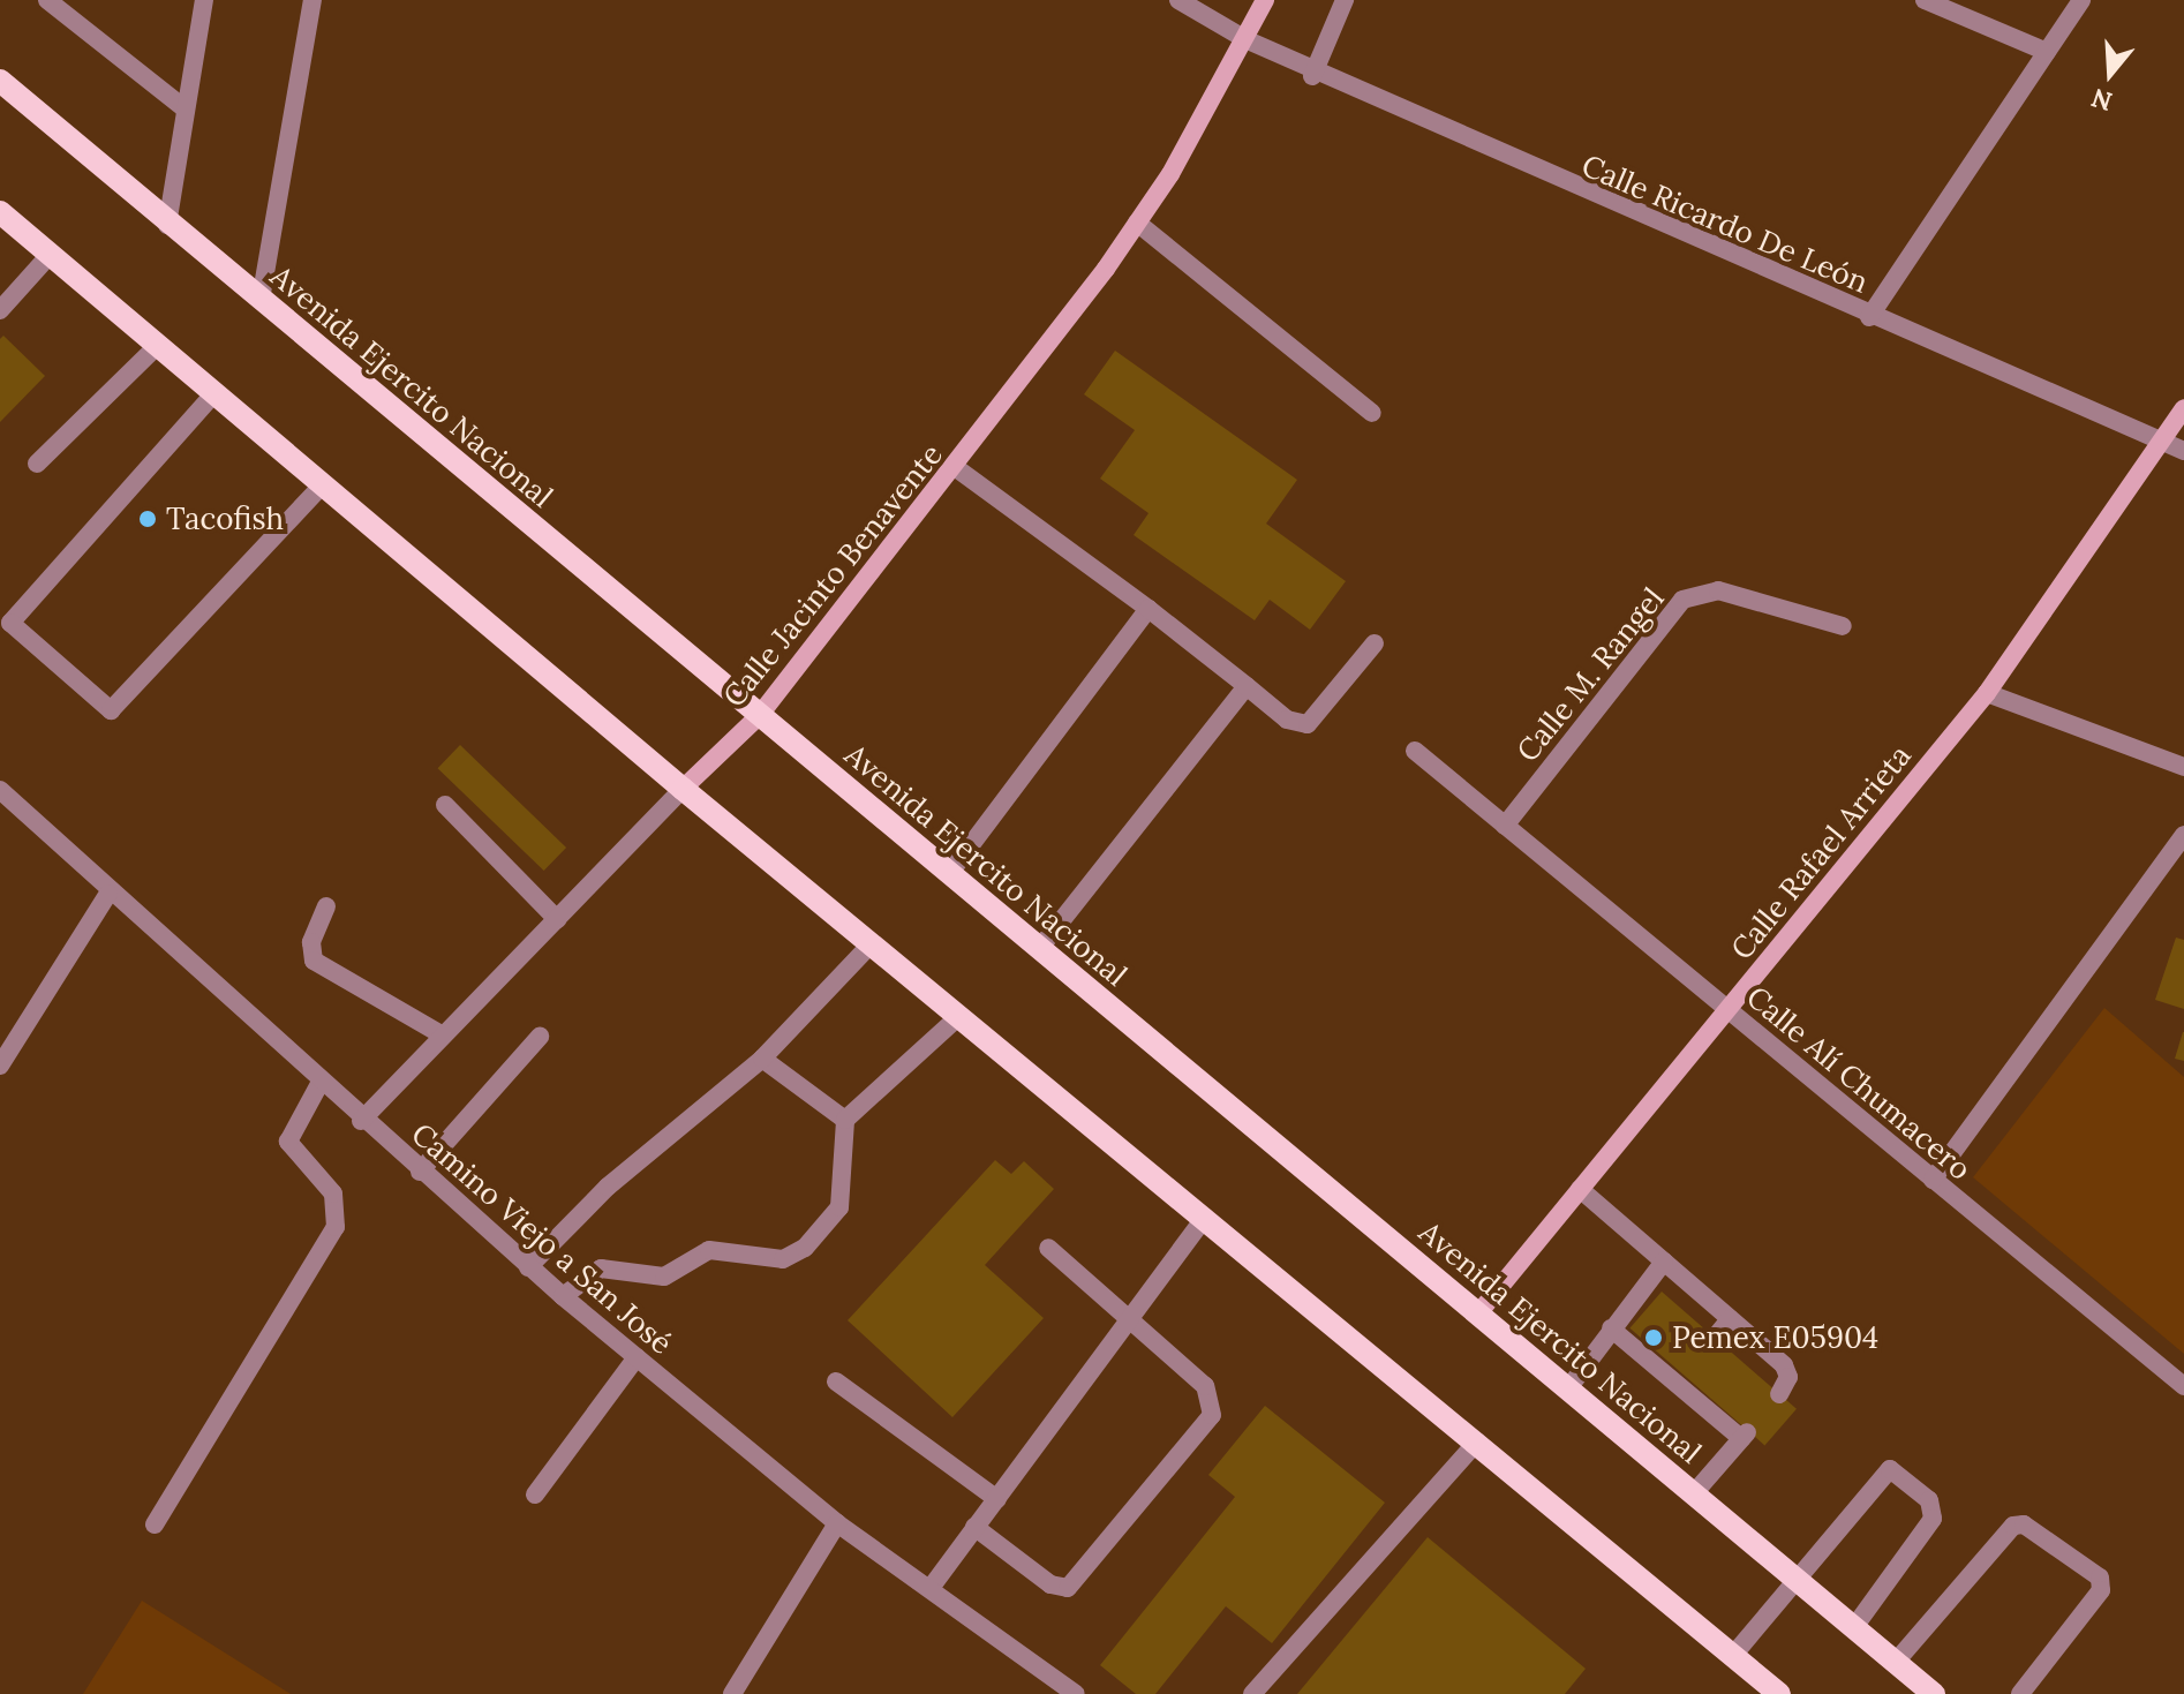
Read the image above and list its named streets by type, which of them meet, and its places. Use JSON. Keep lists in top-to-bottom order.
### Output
{
  "streets": {
    "main road": ["Avenida Ejercito Nacional"],
    "street": [
      "Calle Ricardo De León",
      "Calle Jacinto Benavente",
      "Calle M. Rangel",
      "Calle Rafael Arrieta",
      "Calle Alí Chumacero",
      "Camino Viejo a San José"
    ]
  },
  "crossings": [
    ["Calle Ricardo De León", "Calle Jacinto Benavente"],
    ["Calle Ricardo De León", "Calle Rafael Arrieta"],
    ["Avenida Ejercito Nacional", "Calle Jacinto Benavente"],
    ["Avenida Ejercito Nacional", "Calle Rafael Arrieta"],
    ["Calle Jacinto Benavente", "Camino Viejo a San José"],
    ["Calle M. Rangel", "Calle Alí Chumacero"],
    ["Calle Rafael Arrieta", "Calle Alí Chumacero"]
  ],
  "places": ["Tacofish", "Pemex E05904"],
  "north": "bottom"
}
